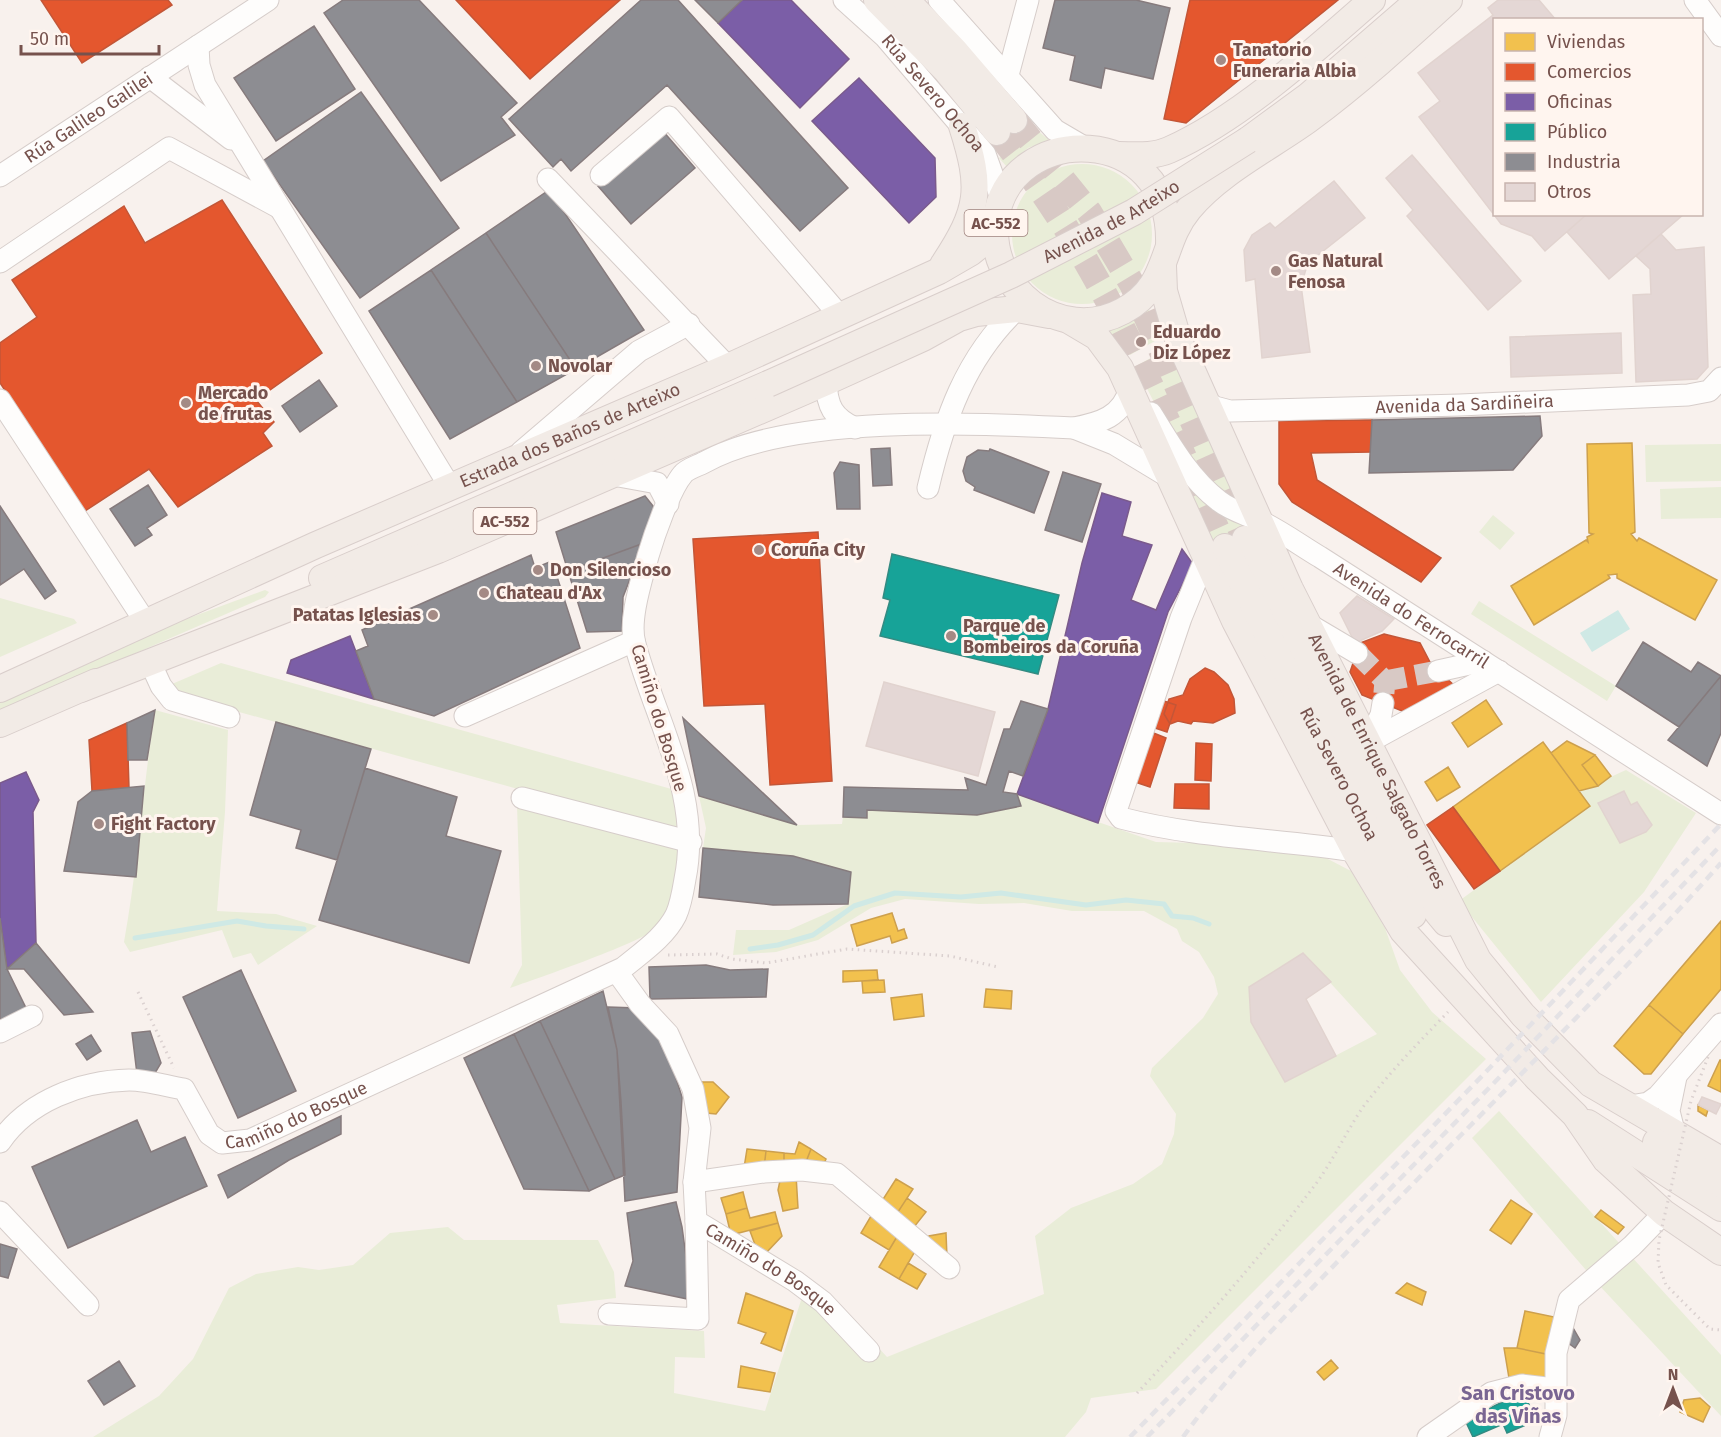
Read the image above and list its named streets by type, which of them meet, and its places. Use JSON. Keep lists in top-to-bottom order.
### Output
{
  "streets": {
    "main road": [
      "Rúa Severo Ochoa",
      "Avenida de Arteixo",
      "AC-552",
      "Estrada dos Baños de Arteixo",
      "Avenida de Enrique Salgado Torres"
    ],
    "street": [
      "Rúa Galileo Galilei",
      "Avenida da Sardiñeira",
      "Avenida do Ferrocarril",
      "Camiño do Bosque"
    ]
  },
  "crossings": [
    ["Rúa Severo Ochoa", "Avenida de Arteixo"],
    ["Rúa Severo Ochoa", "AC-552"],
    ["Rúa Severo Ochoa", "Estrada dos Baños de Arteixo"],
    ["Rúa Severo Ochoa", "Avenida do Ferrocarril"],
    ["Rúa Severo Ochoa", "Avenida de Enrique Salgado Torres"],
    ["Avenida de Arteixo", "AC-552"],
    ["Avenida de Arteixo", "Estrada dos Baños de Arteixo"],
    ["Avenida de Arteixo", "Avenida de Enrique Salgado Torres"],
    ["AC-552", "Estrada dos Baños de Arteixo"],
    ["AC-552", "Avenida de Enrique Salgado Torres"],
    ["Avenida da Sardiñeira", "Avenida de Enrique Salgado Torres"],
    ["Estrada dos Baños de Arteixo", "Avenida de Enrique Salgado Torres"],
    ["Avenida do Ferrocarril", "Avenida de Enrique Salgado Torres"]
  ],
  "districts": ["San Cristovo das Viñas"],
  "places": [
    "Tanatorio Funeraria Albia",
    "Gas Natural Fenosa",
    "Eduardo Diz López",
    "Novolar",
    "Mercado de frutas",
    "Coruña City",
    "Don Silencioso",
    "Chateau d'Ax",
    "Patatas Iglesias",
    "Parque de Bombeiros da Coruña",
    "Fight Factory"
  ],
  "legend": [
    "Viviendas",
    "Comercios",
    "Oficinas",
    "Público",
    "Industria",
    "Otros"
  ],
  "scale_bar": "50 m",
  "north": "top"
}
